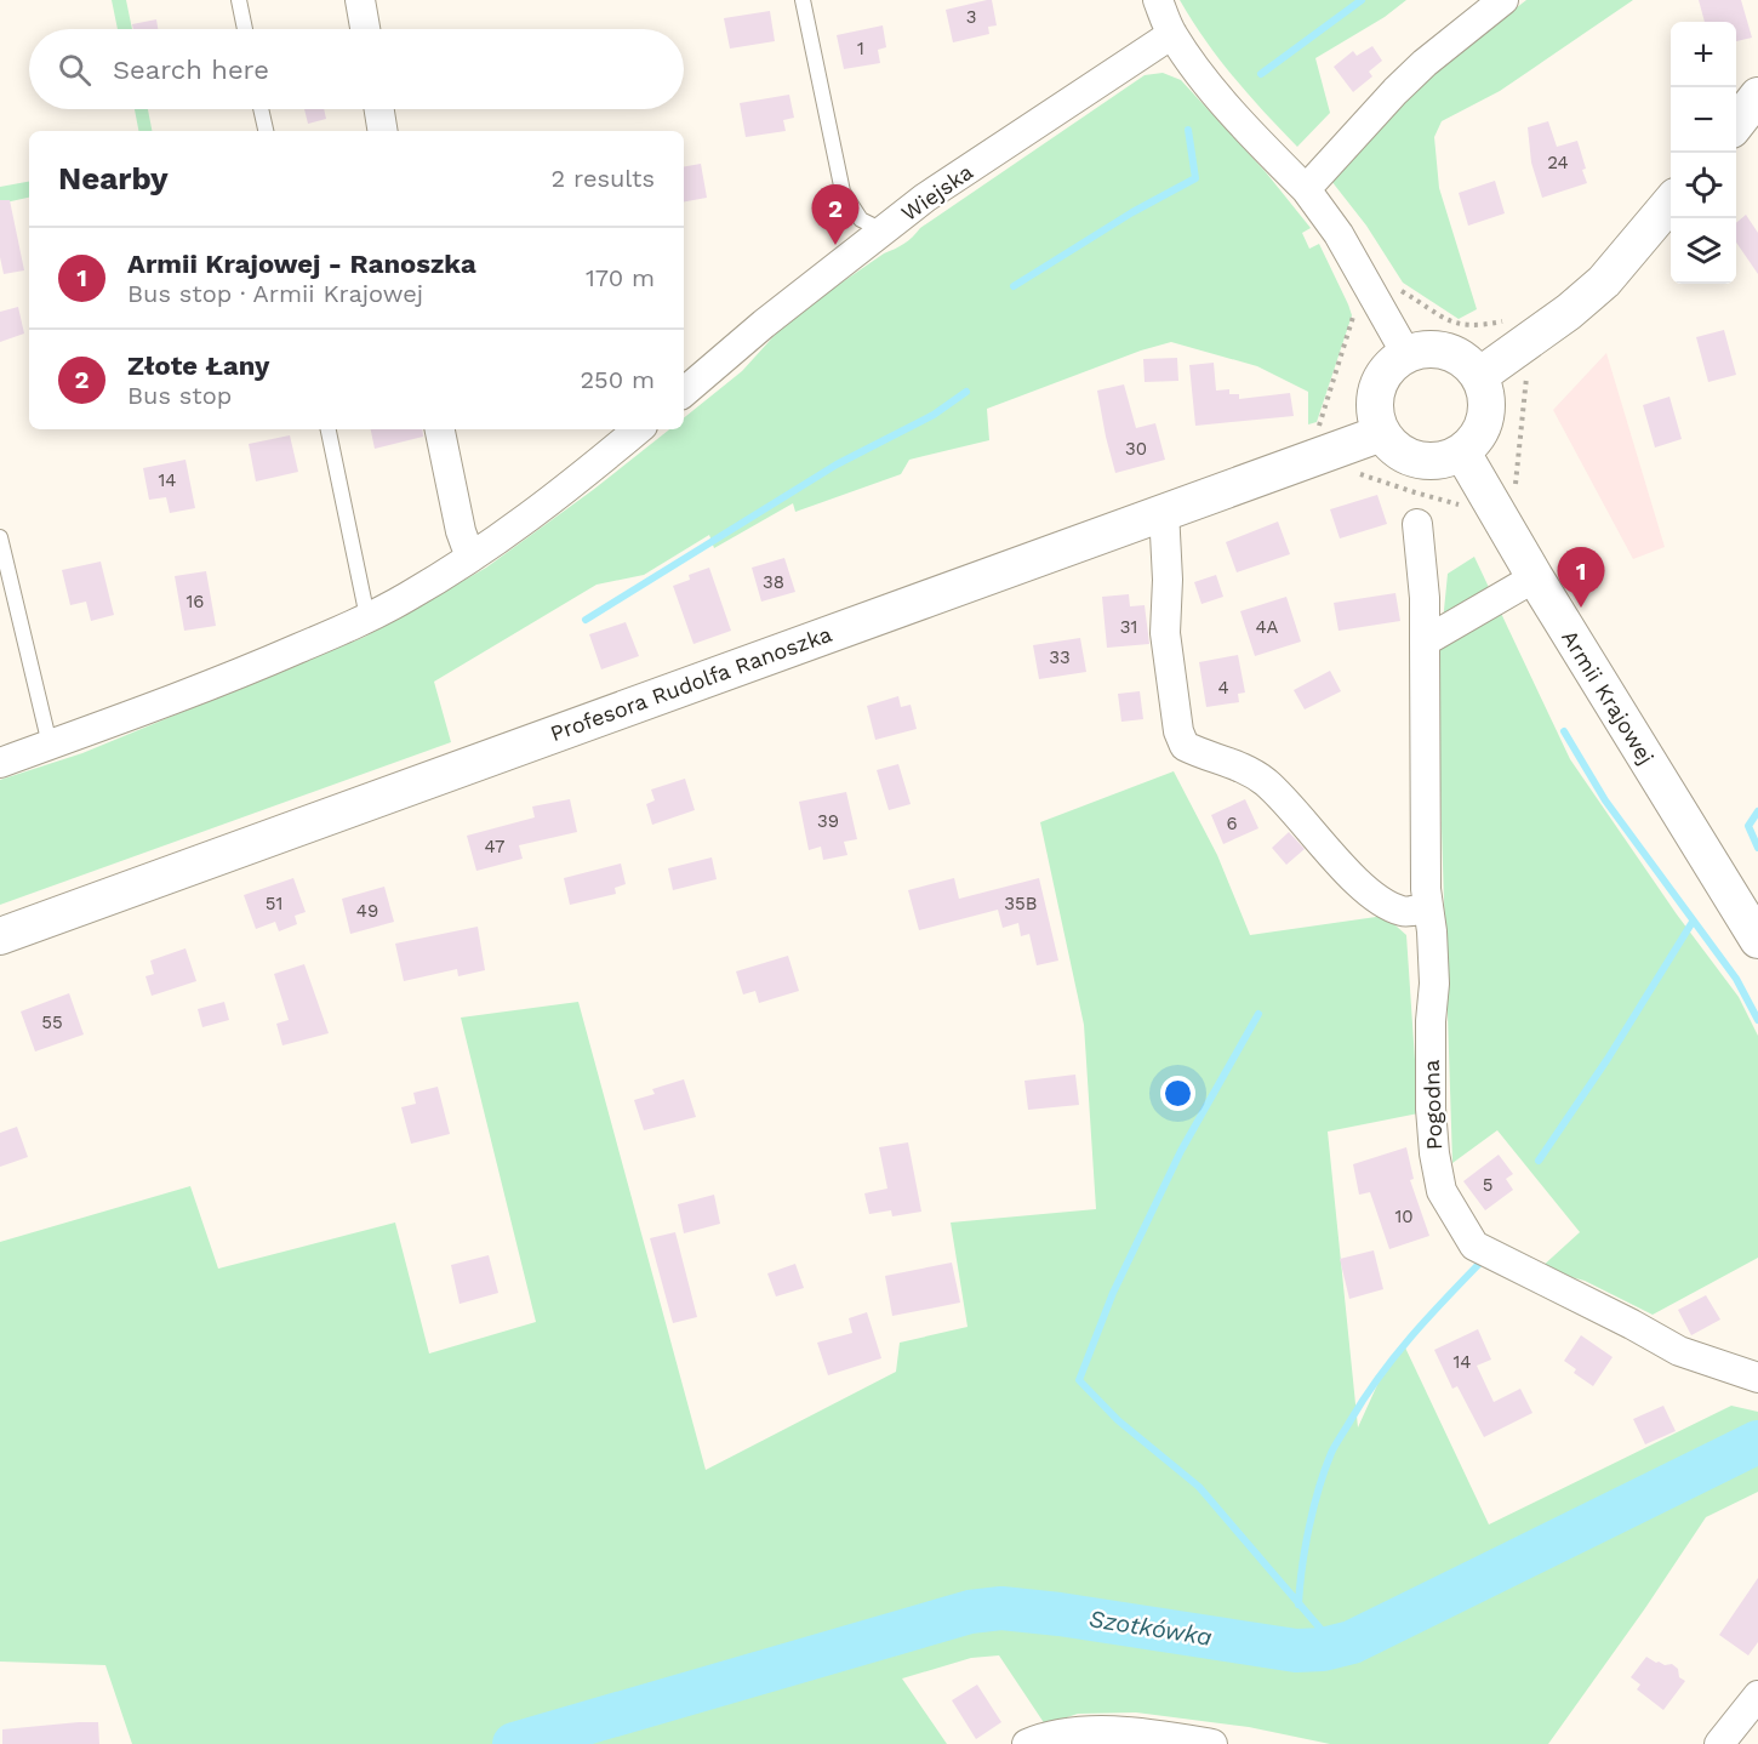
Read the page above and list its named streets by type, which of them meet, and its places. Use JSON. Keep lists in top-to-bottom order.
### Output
{
  "streets": {
    "street": [
      "Wiejska",
      "Profesora Rudolfa Ranoszka",
      "Armii Krajowej",
      "Pogodna"
    ]
  },
  "crossings": [
    ["Profesora Rudolfa Ranoszka", "Armii Krajowej"]
  ],
  "water": ["Szotkówka"],
  "house_numbers": [
    "3",
    "1",
    "24",
    "30",
    "14",
    "38",
    "16",
    "31",
    "4A",
    "33",
    "4",
    "39",
    "6",
    "47",
    "51",
    "35B",
    "49",
    "55",
    "5",
    "10",
    "14"
  ],
  "page": {
    "map_buttons": ["+", "−"],
    "search": "Search here",
    "heading": ["Nearby", "2 results"],
    "pins": ["2", "1"],
    "list": [
      {
        "mark": "1",
        "name": "Armii Krajowej - Ranoszka",
        "note": "Bus stop · Armii Krajowej",
        "value": "170 m"
      },
      {
        "mark": "2",
        "name": "Złote Łany",
        "note": "Bus stop",
        "value": "250 m"
      }
    ]
  }
}
